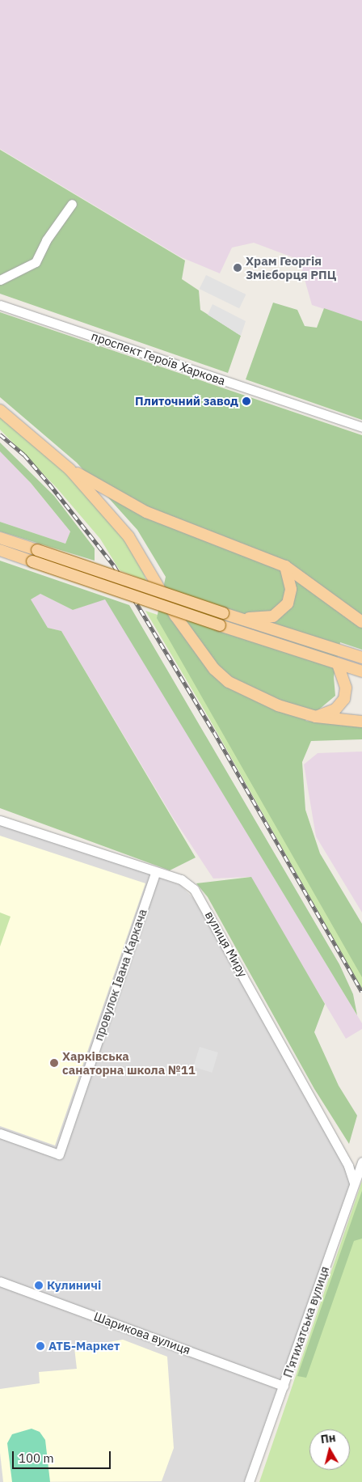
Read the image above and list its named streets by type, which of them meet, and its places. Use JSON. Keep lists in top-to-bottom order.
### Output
{
  "streets": {
    "street": [
      "проспект Героїв Харкова",
      "вулиця Миру",
      "провулок Івана Каркача",
      "П’ятихатська вулиця",
      "Шарикова вулиця"
    ]
  },
  "crossings": [
    ["вулиця Миру", "провулок Івана Каркача"],
    ["вулиця Миру", "П’ятихатська вулиця"],
    ["П’ятихатська вулиця", "Шарикова вулиця"]
  ],
  "places": [
    "Храм Георгія Змієборця РПЦ",
    "Плиточний завод",
    "Харківська санаторна школа №11",
    "Кулиничі",
    "АТБ-Маркет"
  ],
  "scale_bar": "100 m",
  "north": "top"
}
